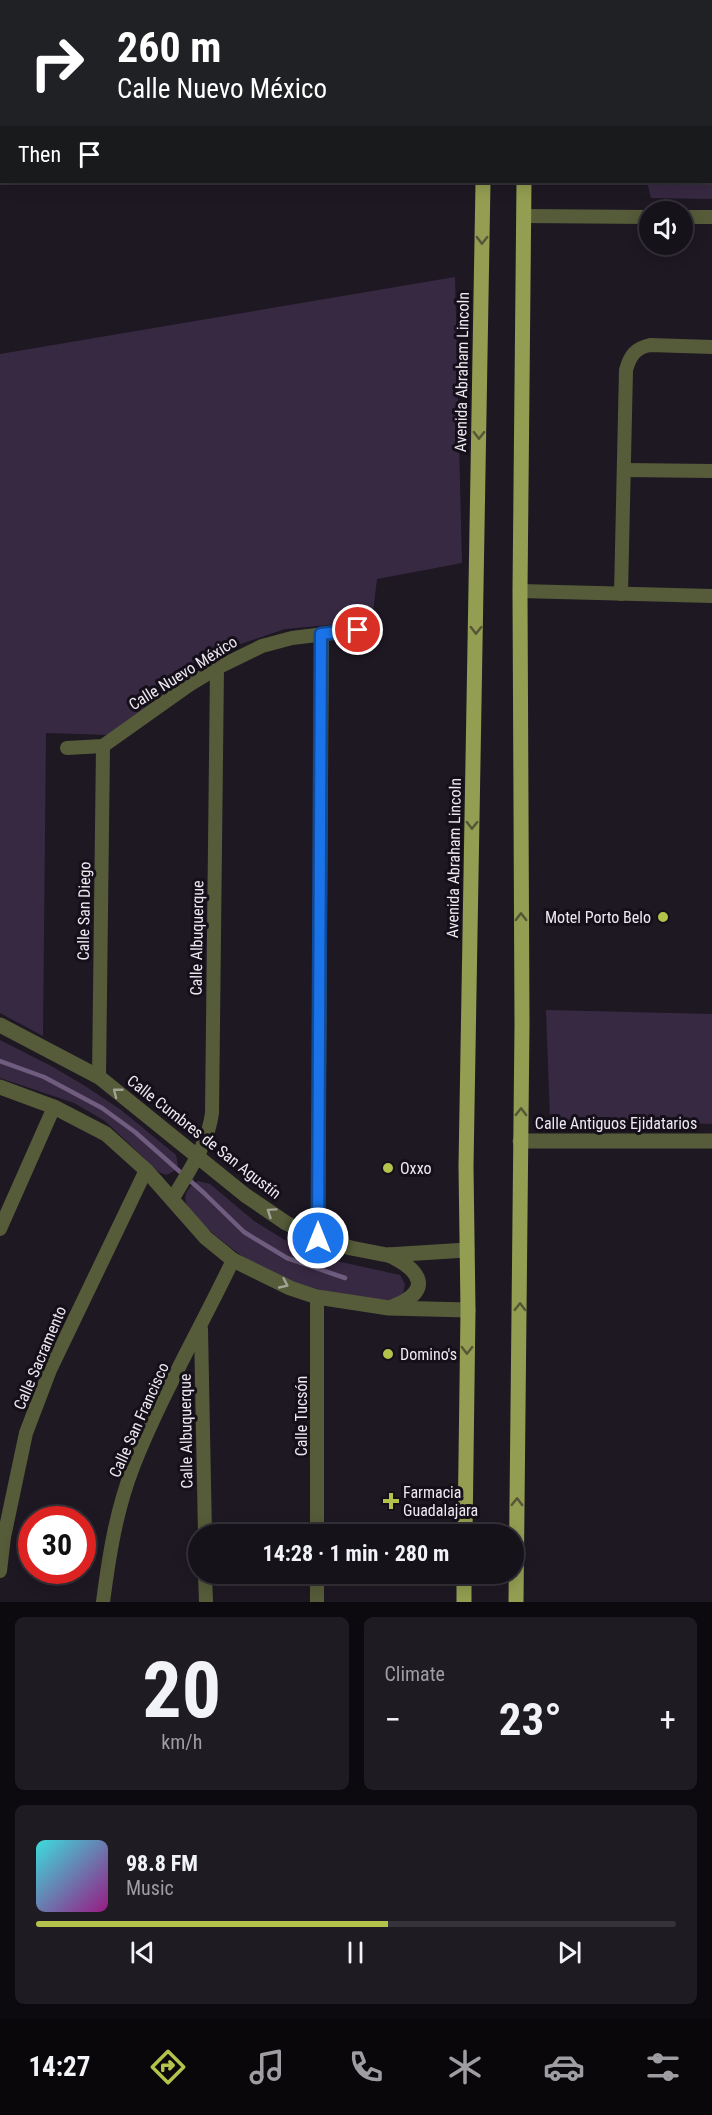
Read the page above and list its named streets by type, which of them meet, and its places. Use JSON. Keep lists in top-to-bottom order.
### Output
{
  "streets": {
    "main road": ["Avenida Abraham Lincoln"],
    "street": [
      "Calle Nuevo México",
      "Calle San Diego",
      "Calle Albuquerque",
      "Calle Antiguos Ejidatarios",
      "Calle Cumbres de San Agustín",
      "Calle Sacramento",
      "Calle Tucsón",
      "Calle San Francisco"
    ]
  },
  "crossings": [
    ["Avenida Abraham Lincoln", "Calle Cumbres de San Agustín"],
    ["Calle Nuevo México", "Calle San Diego"],
    ["Calle Nuevo México", "Calle Albuquerque"],
    ["Calle San Diego", "Calle Cumbres de San Agustín"],
    ["Calle Albuquerque", "Calle Cumbres de San Agustín"],
    ["Calle Albuquerque", "Calle San Francisco"]
  ],
  "places": {
    "other": ["Motel Porto Belo", "Oxxo", "Domino's"],
    "health": ["Farmacia Guadalajara"]
  },
  "page": {
    "turn": ["260 m", "Calle Nuevo México"],
    "then": "Then",
    "limit": "30",
    "trip": "14:28 · 1 min · 280 m",
    "tile": [
      ["20", "km/h"],
      "Climate"
    ],
    "heat": ["−", "23°", "+"],
    "song": ["98.8 FM", "Music"],
    "tabs": "14:27"
  }
}
